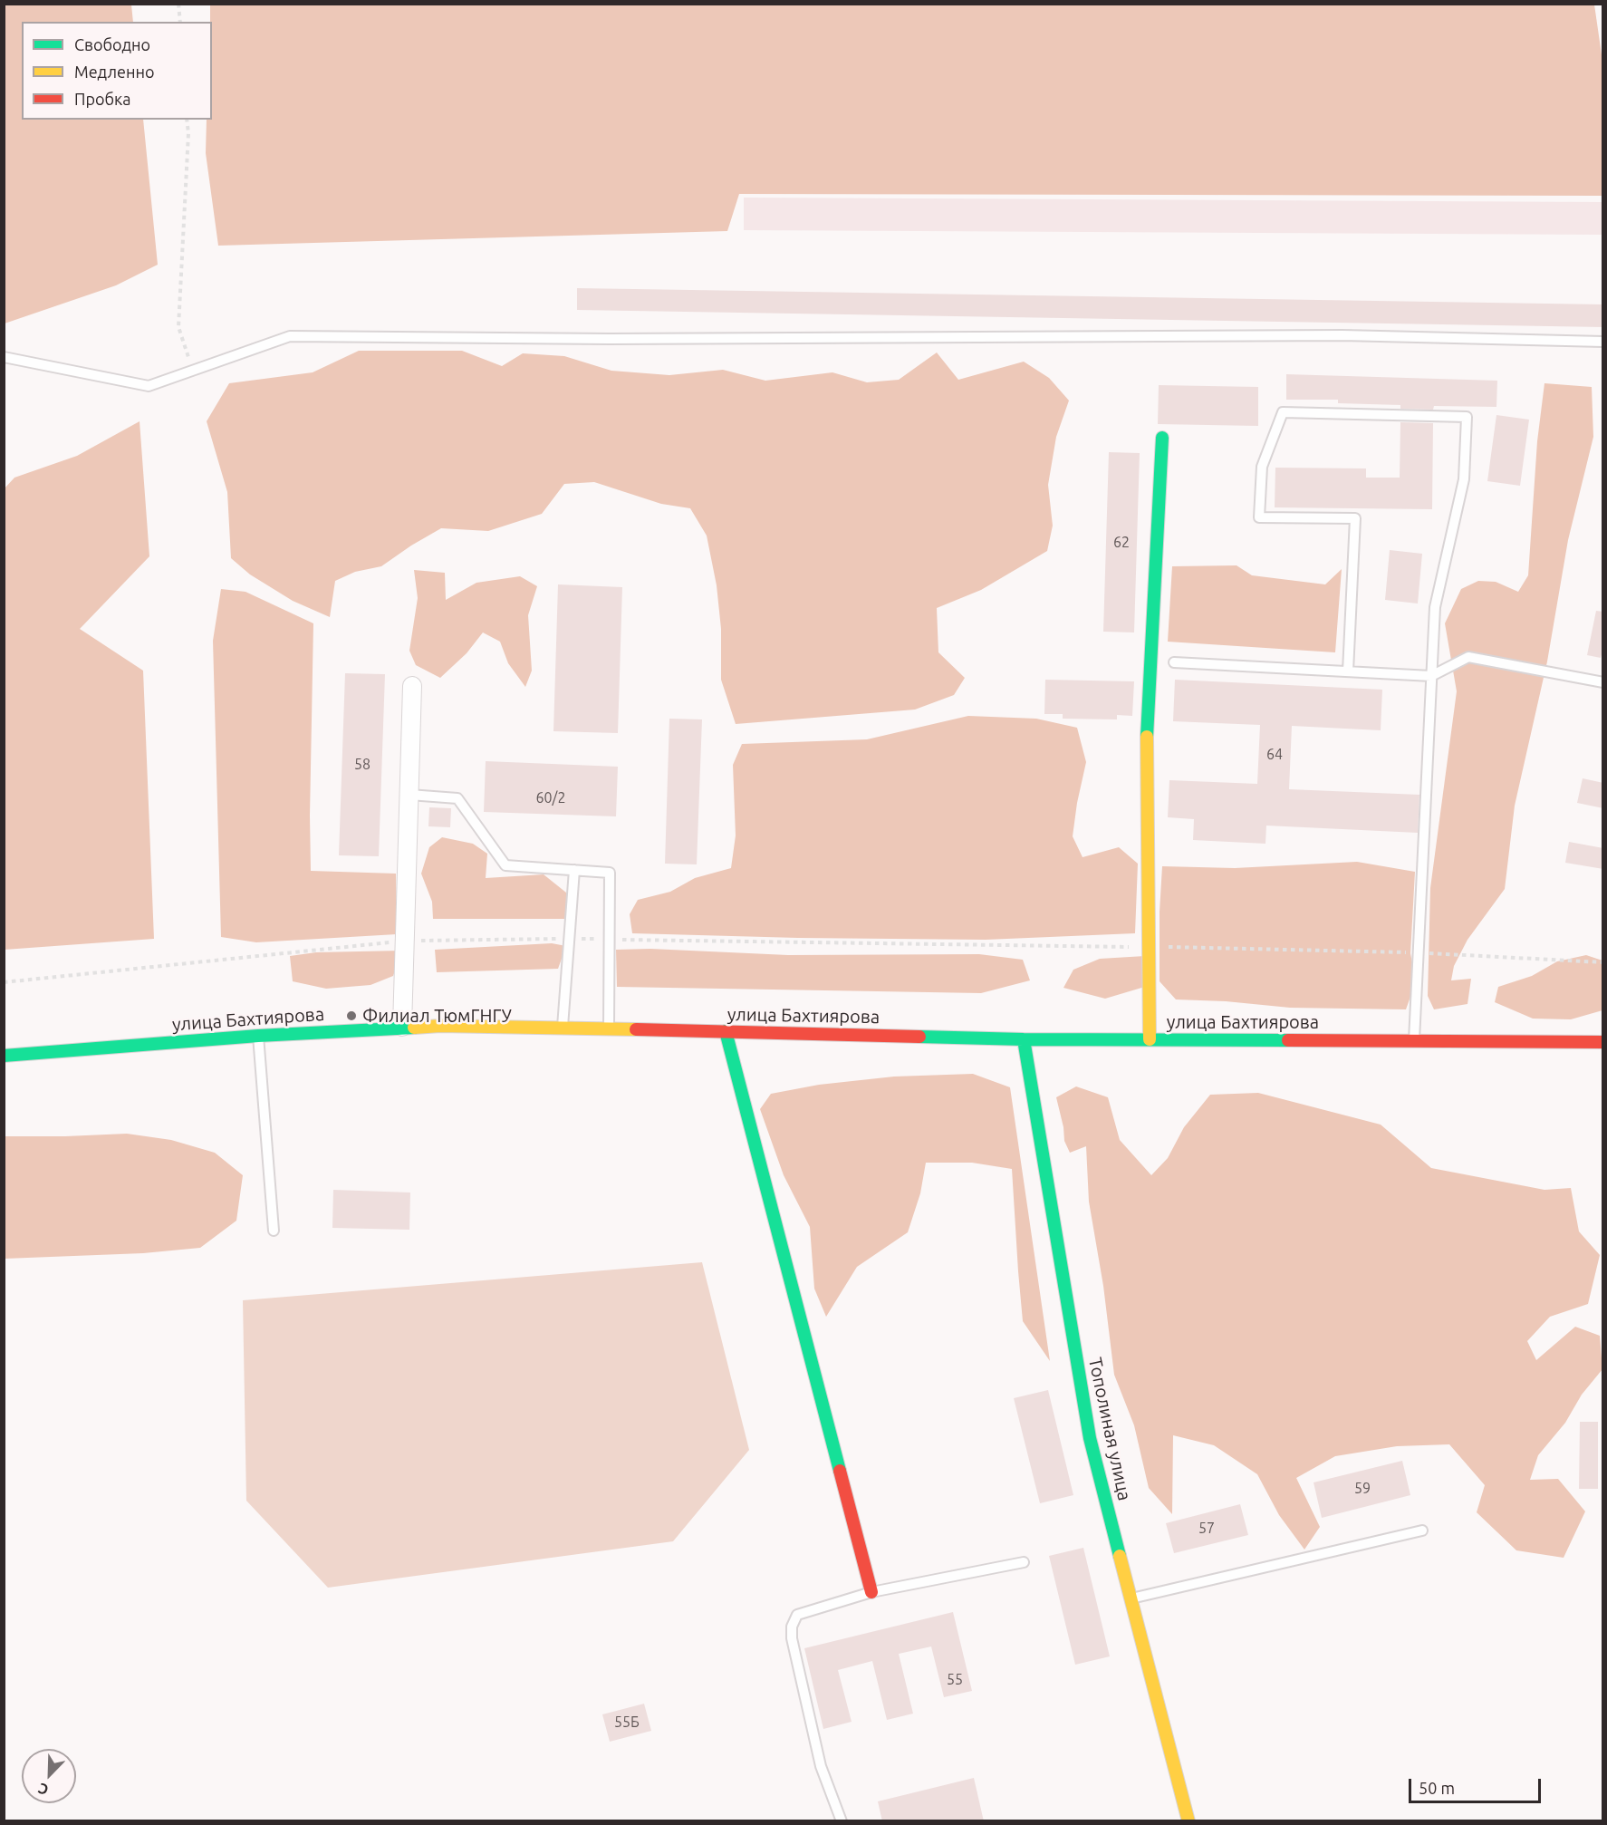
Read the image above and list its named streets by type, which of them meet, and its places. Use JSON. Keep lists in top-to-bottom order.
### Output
{
  "streets": {
    "street": ["улица Бахтиярова", "Тополиная улица"]
  },
  "crossings": [
    ["улица Бахтиярова", "Тополиная улица"]
  ],
  "places": ["Филиал ТюмГНГУ"],
  "house_numbers": [
    "62",
    "64",
    "58",
    "60/2",
    "59",
    "57",
    "55",
    "55Б"
  ],
  "legend": ["Свободно", "Медленно", "Пробка"],
  "scale_bar": "50 m",
  "north": "bottom left"
}
